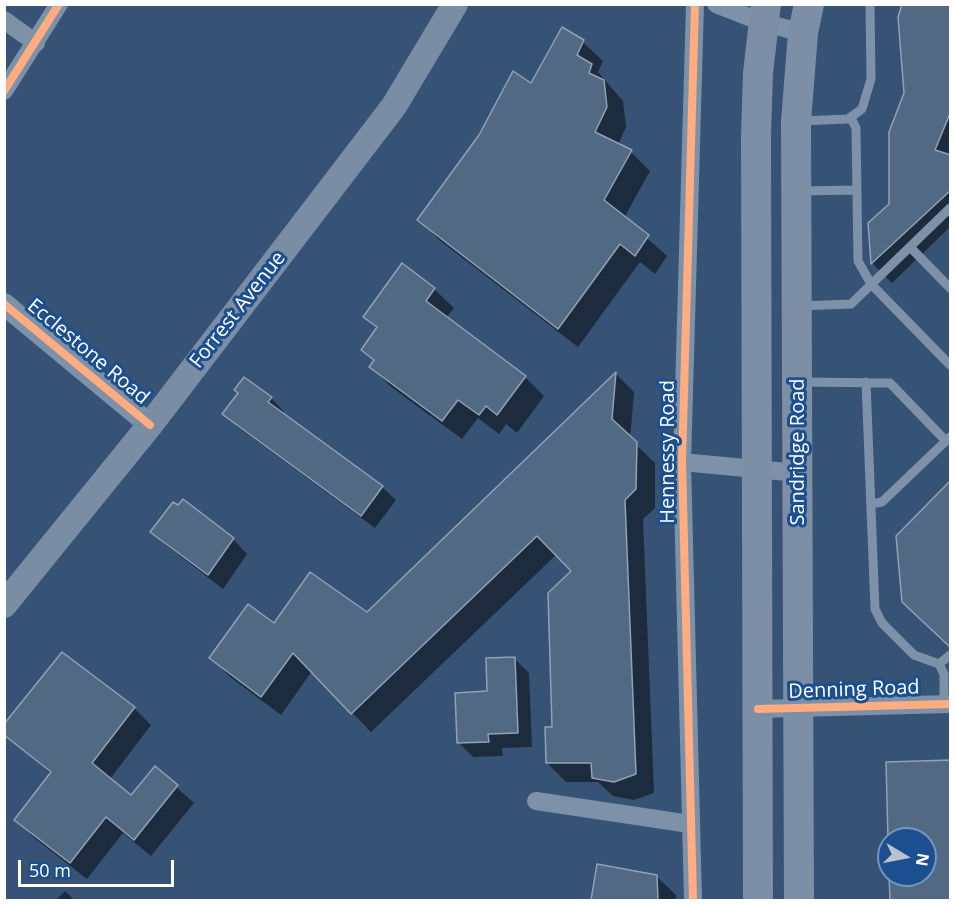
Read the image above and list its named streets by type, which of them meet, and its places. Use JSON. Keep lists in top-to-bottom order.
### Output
{
  "streets": {
    "main road": ["Forrest Avenue", "Sandridge Road"],
    "street": ["Ecclestone Road", "Hennessy Road", "Denning Road"]
  },
  "crossings": [
    ["Forrest Avenue", "Ecclestone Road"],
    ["Hennessy Road", "Sandridge Road"],
    ["Sandridge Road", "Denning Road"]
  ],
  "scale_bar": "50 m",
  "north": "right"
}
